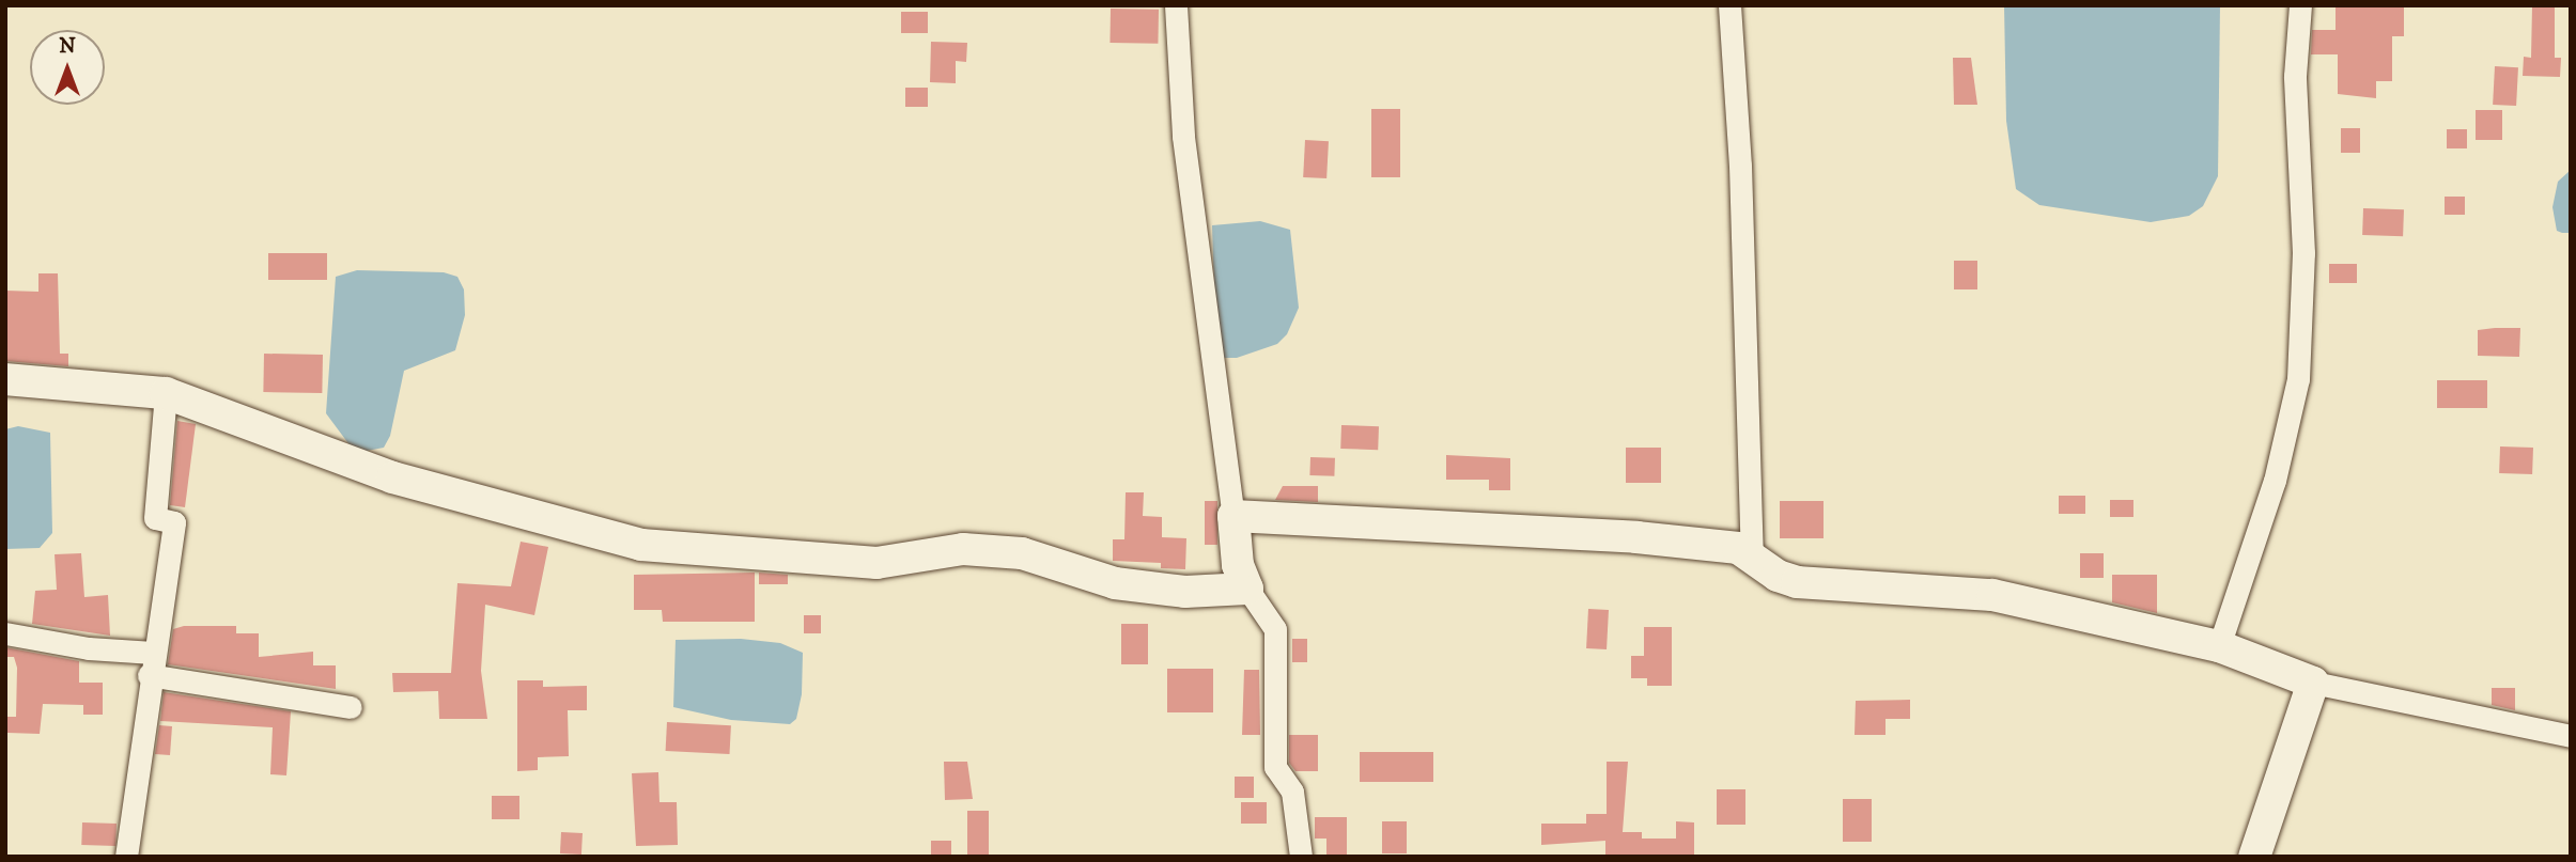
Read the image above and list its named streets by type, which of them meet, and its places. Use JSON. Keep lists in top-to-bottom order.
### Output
{
  "north": "top"
}
